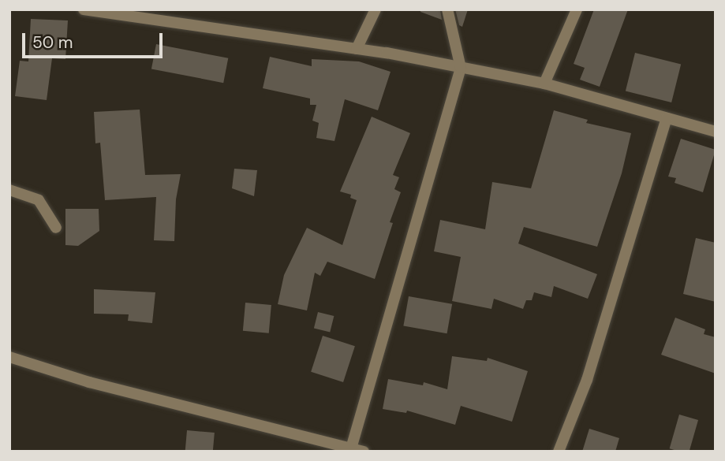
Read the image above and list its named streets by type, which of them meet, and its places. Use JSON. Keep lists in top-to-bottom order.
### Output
{
  "scale_bar": "50 m"
}
